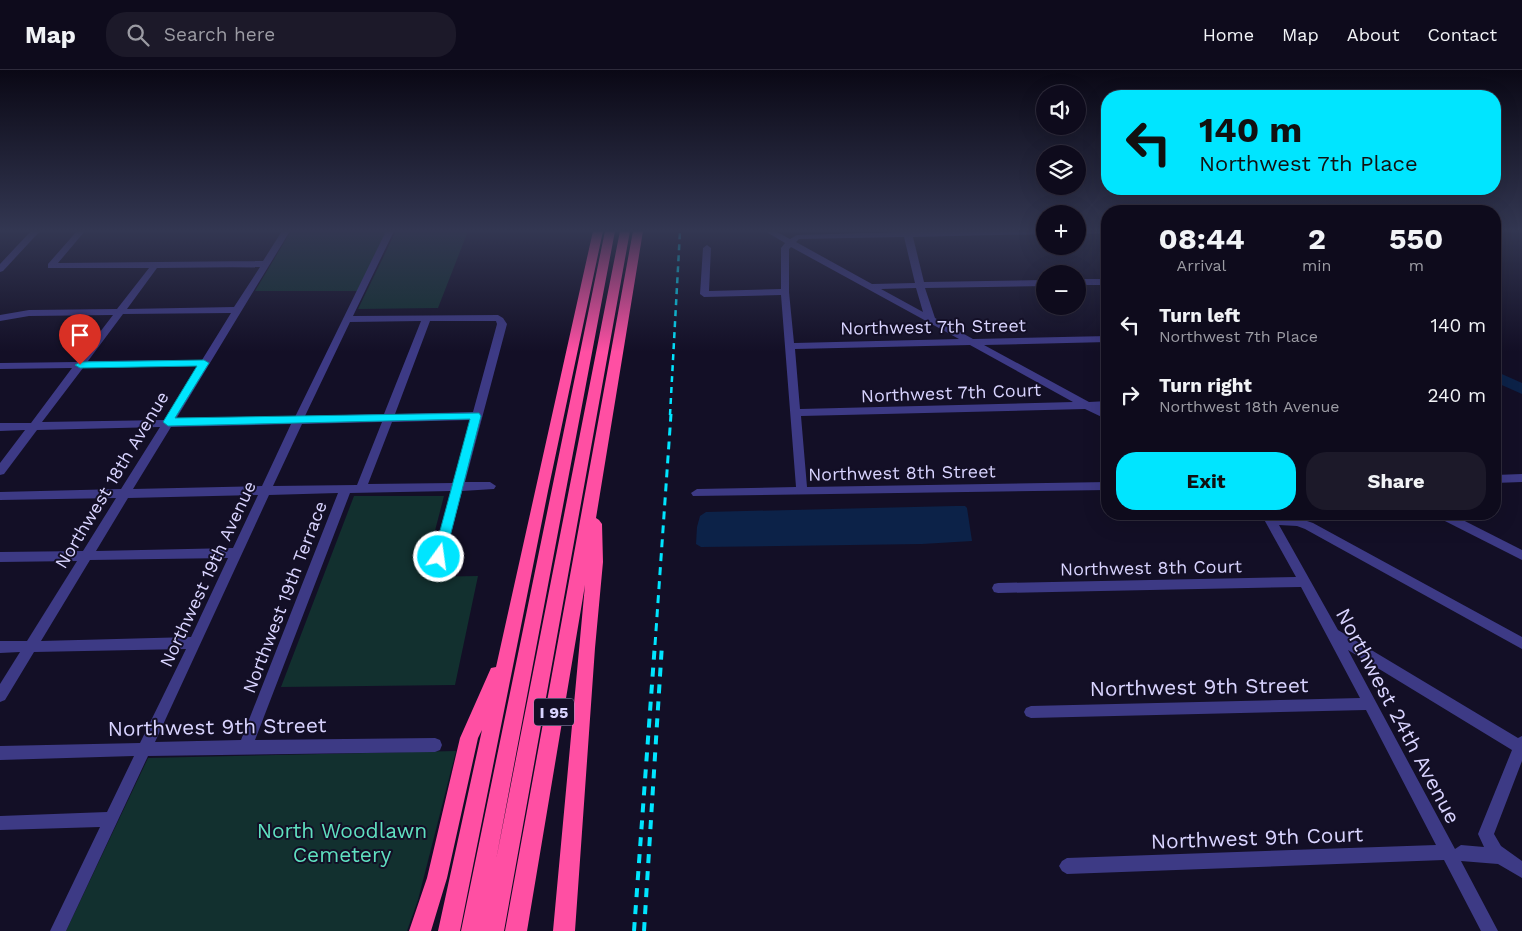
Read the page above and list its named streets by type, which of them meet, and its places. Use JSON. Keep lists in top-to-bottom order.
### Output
{
  "streets": {
    "highway": ["I 95"],
    "street": [
      "Northwest 7th Street",
      "Northwest 7th Court",
      "Northwest 8th Street",
      "Northwest 18th Avenue",
      "Northwest 8th Court",
      "Northwest 19th Avenue",
      "Northwest 19th Terrace",
      "Northwest 9th Street",
      "Northwest 24th Avenue",
      "Northwest 9th Court"
    ]
  },
  "crossings": [
    ["Northwest 8th Court", "Northwest 24th Avenue"],
    ["Northwest 19th Avenue", "Northwest 9th Street"],
    ["Northwest 19th Terrace", "Northwest 9th Street"],
    ["Northwest 9th Street", "Northwest 24th Avenue"],
    ["Northwest 24th Avenue", "Northwest 9th Court"]
  ],
  "parks": ["North Woodlawn Cemetery"],
  "page": {
    "header": "Map",
    "search": "Search here",
    "nav": [
      "Home",
      "Map",
      "About",
      "Contact"
    ],
    "map_buttons": ["+", "−"],
    "turn": ["140 m", "Northwest 7th Place"],
    "eta": [
      "08:44",
      "Arrival",
      "2",
      "min",
      "550",
      "m"
    ],
    "list": [
      {
        "name": "Turn left",
        "note": "Northwest 7th Place",
        "value": "140 m"
      },
      {
        "name": "Turn right",
        "note": "Northwest 18th Avenue",
        "value": "240 m"
      }
    ],
    "buttons": ["Exit", "Share"]
  }
}
